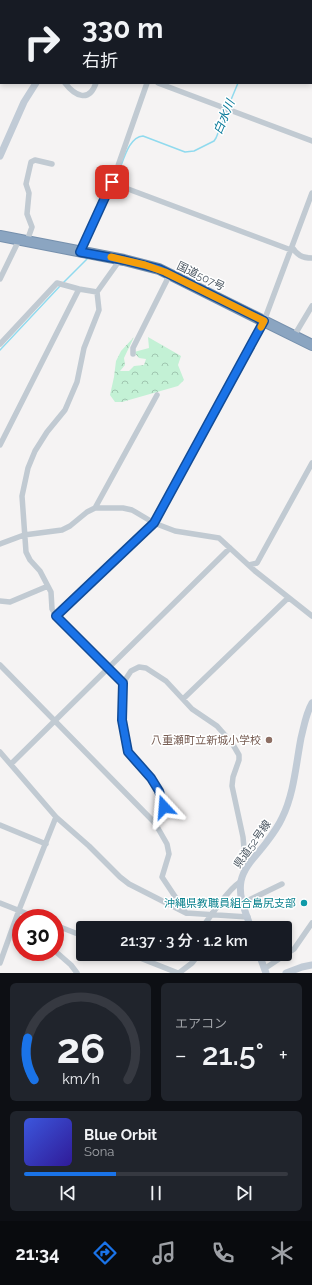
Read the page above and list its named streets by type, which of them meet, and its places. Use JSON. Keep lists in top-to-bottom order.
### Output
{
  "streets": {
    "highway": ["国道507号"],
    "main road": ["県道52号線"]
  },
  "water": ["白水川"],
  "places": ["八重瀬町立新城小学校", "沖縄県教職員組合島尻支部"],
  "page": {
    "turn": ["330 m", "右折"],
    "limit": "30",
    "trip": "21:37 · 3 分 · 1.2 km",
    "tile": "エアコン",
    "heat": ["−", "21.5°", "+"],
    "song": ["Blue Orbit", "Sona"],
    "tabs": "21:34",
    "gauge": ["26", "km/h"]
  }
}
